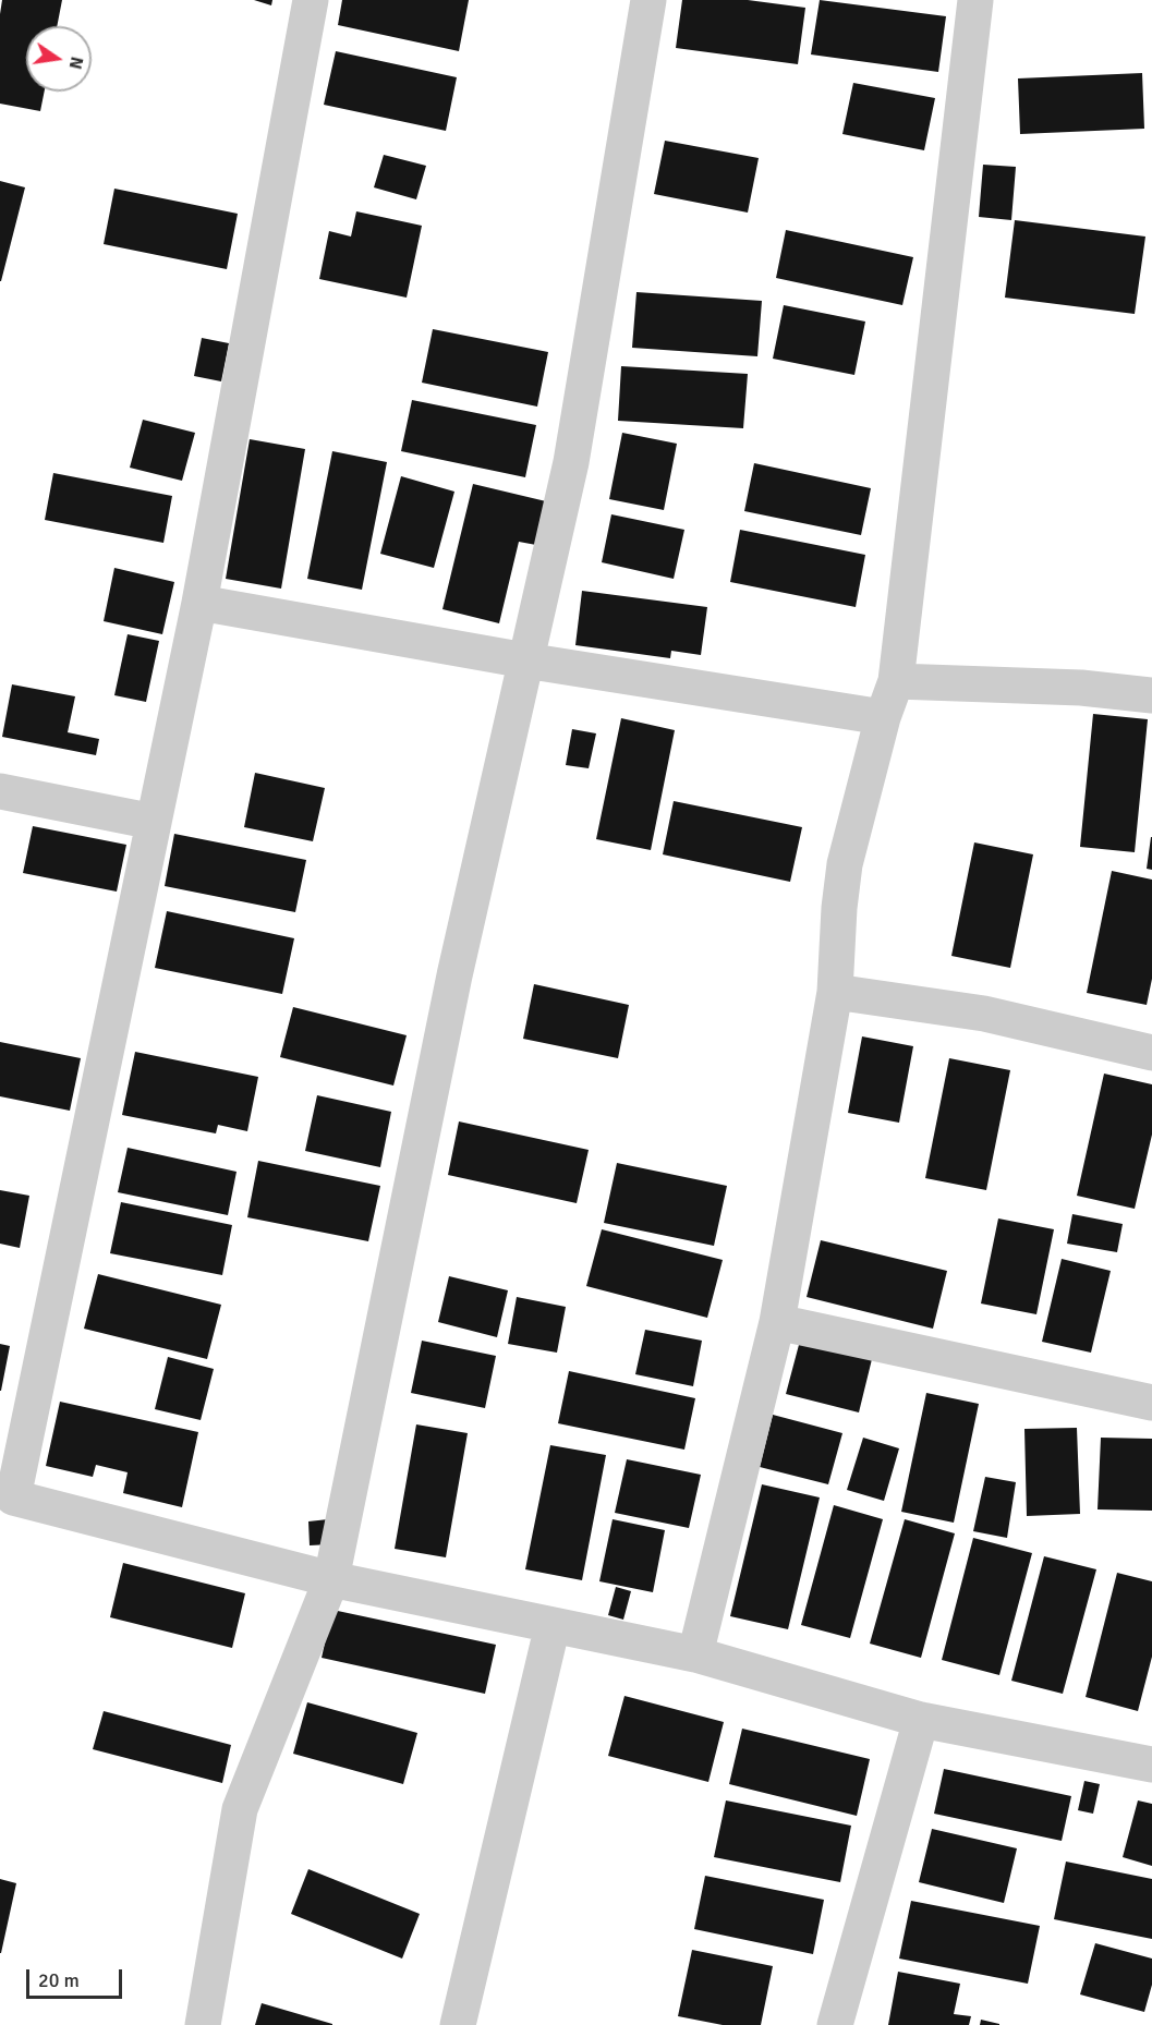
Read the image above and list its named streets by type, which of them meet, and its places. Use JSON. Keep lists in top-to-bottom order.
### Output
{
  "scale_bar": "20 m",
  "north": "right"
}
